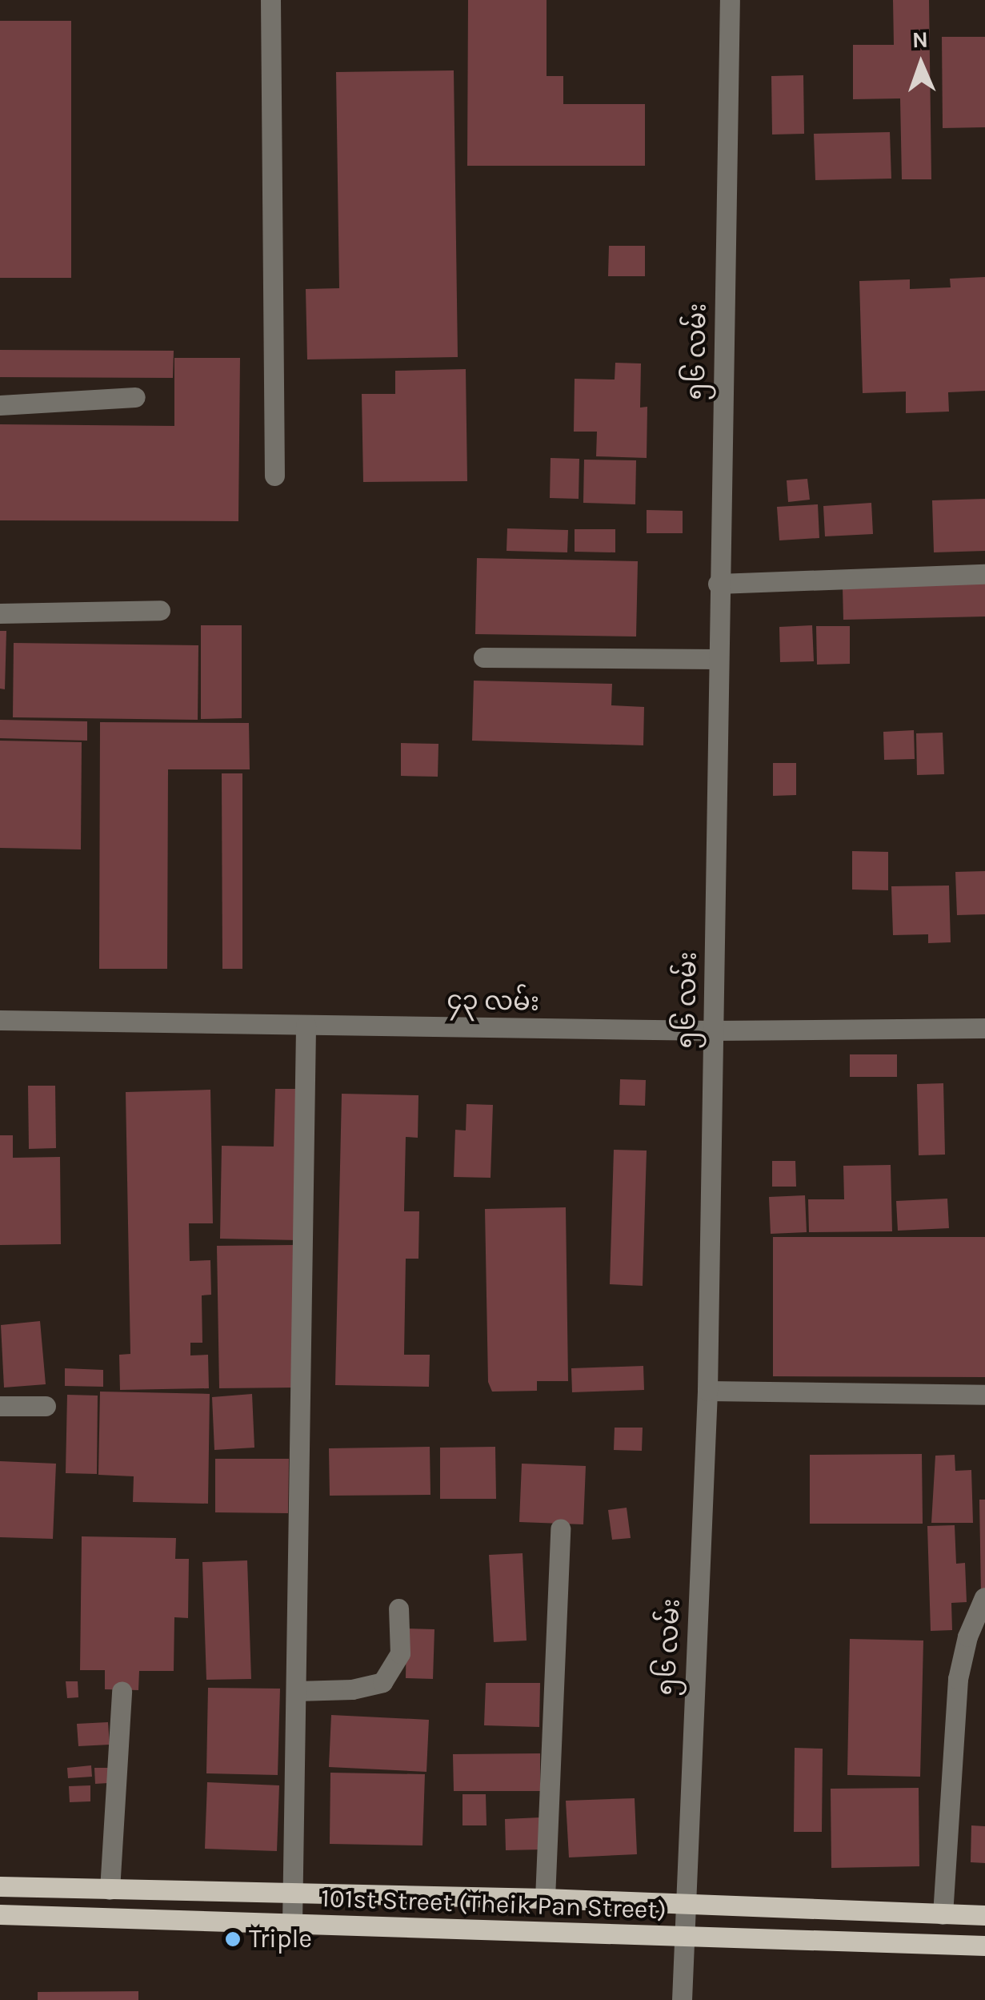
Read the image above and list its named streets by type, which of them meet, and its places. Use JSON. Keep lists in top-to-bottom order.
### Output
{
  "streets": {
    "main road": ["101st Street (Theik Pan Street)"],
    "street": ["၅၆ လမ်း", "၄၃ လမ်း"]
  },
  "crossings": [
    ["၅၆ လမ်း", "၄၃ လမ်း"],
    ["၅၆ လမ်း", "101st Street (Theik Pan Street)"]
  ],
  "places": ["Triple"],
  "north": "top"
}
